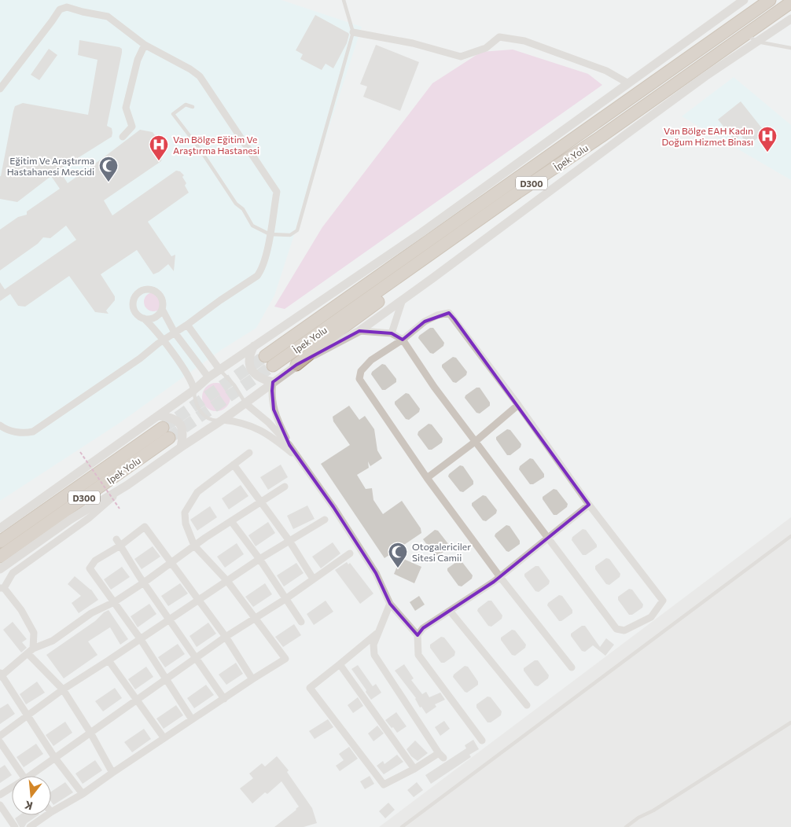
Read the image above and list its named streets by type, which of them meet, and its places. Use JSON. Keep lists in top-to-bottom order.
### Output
{
  "streets": {
    "highway": ["İpek Yolu", "D300", "Ipek Yolu"]
  },
  "places": {
    "hospital": ["Van Bölge EAH Kadın Doğum Hizmet Binası", "Van Bölge Eğitim Ve Araştırma Hastanesi"],
    "mosque": ["Eğitim Ve Araştırma Hastahanesi Mescidi", "Otogalericiler Sitesi Camii"]
  },
  "north": "bottom"
}
